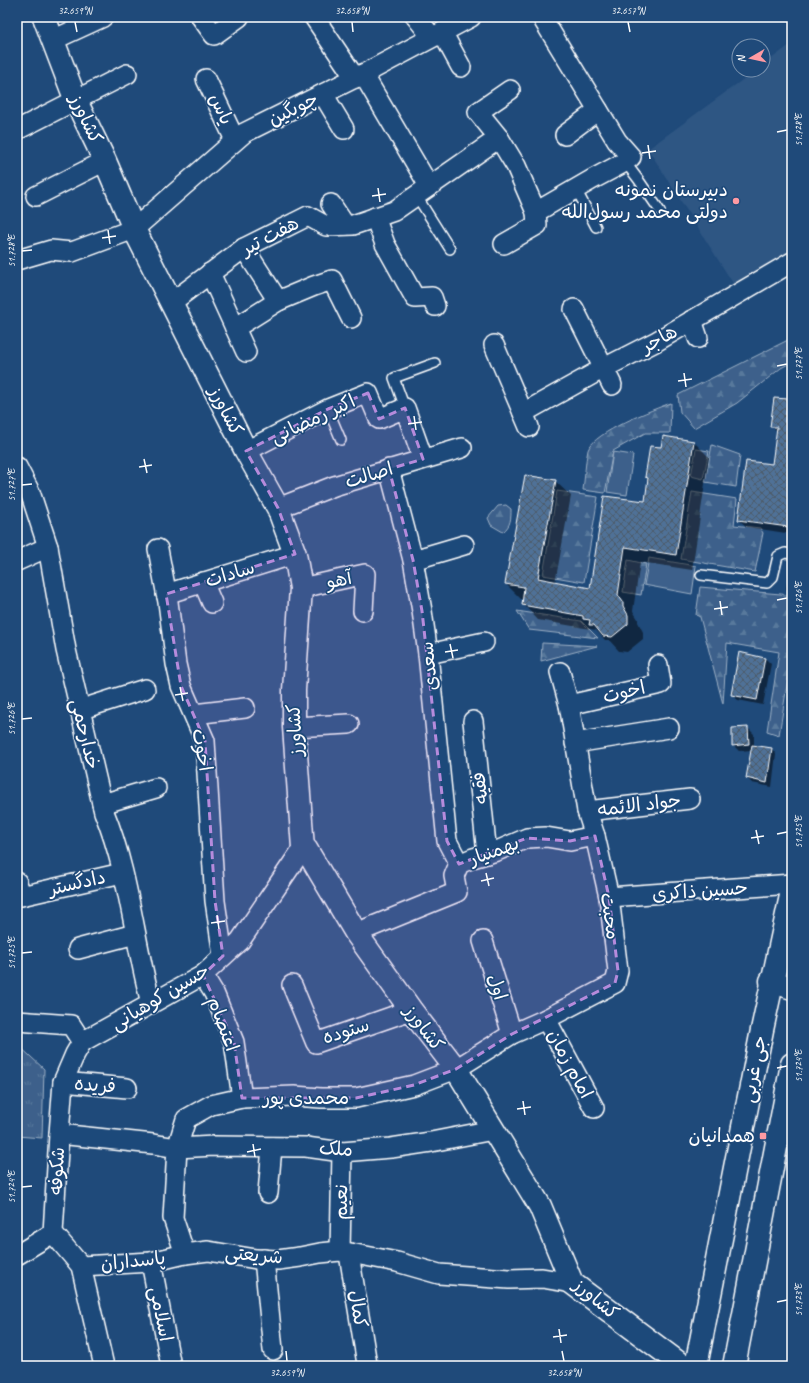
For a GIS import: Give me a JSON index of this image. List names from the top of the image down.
{
  "streets": {
    "street": [
      "یاس",
      "چوبگین",
      "کشاورز",
      "هفت تیر",
      "هاجر",
      "اکبر رمضانی",
      "اصالت",
      "سادات",
      "آهو",
      "سعدی",
      "اخوت",
      "خدارحمی",
      "فقیه",
      "جواد الائمه",
      "بهمنیار",
      "دادگستر",
      "حسین ذاکری",
      "محبت",
      "اول",
      "حسین کوهیانی",
      "اعتصام",
      "ستوده",
      "امام زمان",
      "جی غربی",
      "فریده",
      "محمدی پور",
      "ملک",
      "شکوفه",
      "نعیم",
      "شریعتی",
      "پاسداران",
      "کمال",
      "اسلامی"
    ]
  },
  "crossings": [
    ["یاس", "چوبگین"],
    ["چوبگین", "کشاورز"],
    ["کشاورز", "هفت تیر"],
    ["کشاورز", "اکبر رمضانی"],
    ["کشاورز", "اصالت"],
    ["کشاورز", "سادات"],
    ["کشاورز", "آهو"],
    ["کشاورز", "بهمنیار"],
    ["کشاورز", "محبت"],
    ["کشاورز", "حسین کوهیانی"],
    ["کشاورز", "ستوده"],
    ["کشاورز", "محمدی پور"],
    ["کشاورز", "ملک"],
    ["کشاورز", "شریعتی"],
    ["اصالت", "سعدی"],
    ["سادات", "اخوت"],
    ["سعدی", "بهمنیار"],
    ["اخوت", "محبت"],
    ["اخوت", "حسین کوهیانی"],
    ["خدارحمی", "دادگستر"],
    ["خدارحمی", "حسین کوهیانی"],
    ["فقیه", "بهمنیار"],
    ["جواد الائمه", "محبت"],
    ["بهمنیار", "محبت"],
    ["حسین ذاکری", "محبت"],
    ["محبت", "اول"],
    ["محبت", "امام زمان"],
    ["محبت", "محمدی پور"],
    ["حسین کوهیانی", "اعتصام"],
    ["حسین کوهیانی", "شکوفه"],
    ["اعتصام", "محمدی پور"],
    ["فریده", "شکوفه"],
    ["محمدی پور", "ملک"],
    ["ملک", "نعیم"],
    ["نعیم", "شریعتی"],
    ["نعیم", "کمال"],
    ["شریعتی", "پاسداران"],
    ["شریعتی", "کمال"],
    ["پاسداران", "اسلامی"]
  ],
  "places": {
    "other": ["دبیرستان نمونه دولتی محمد رسول‌الله"],
    "transit": ["همدانیان"]
  },
  "north": "left",
  "coordinates": [
    "32.659°N",
    "32.658°N",
    "32.657°N",
    "51.728°E",
    "51.727°E",
    "51.726°E",
    "51.725°E",
    "51.724°E",
    "51.723°E"
  ]
}
